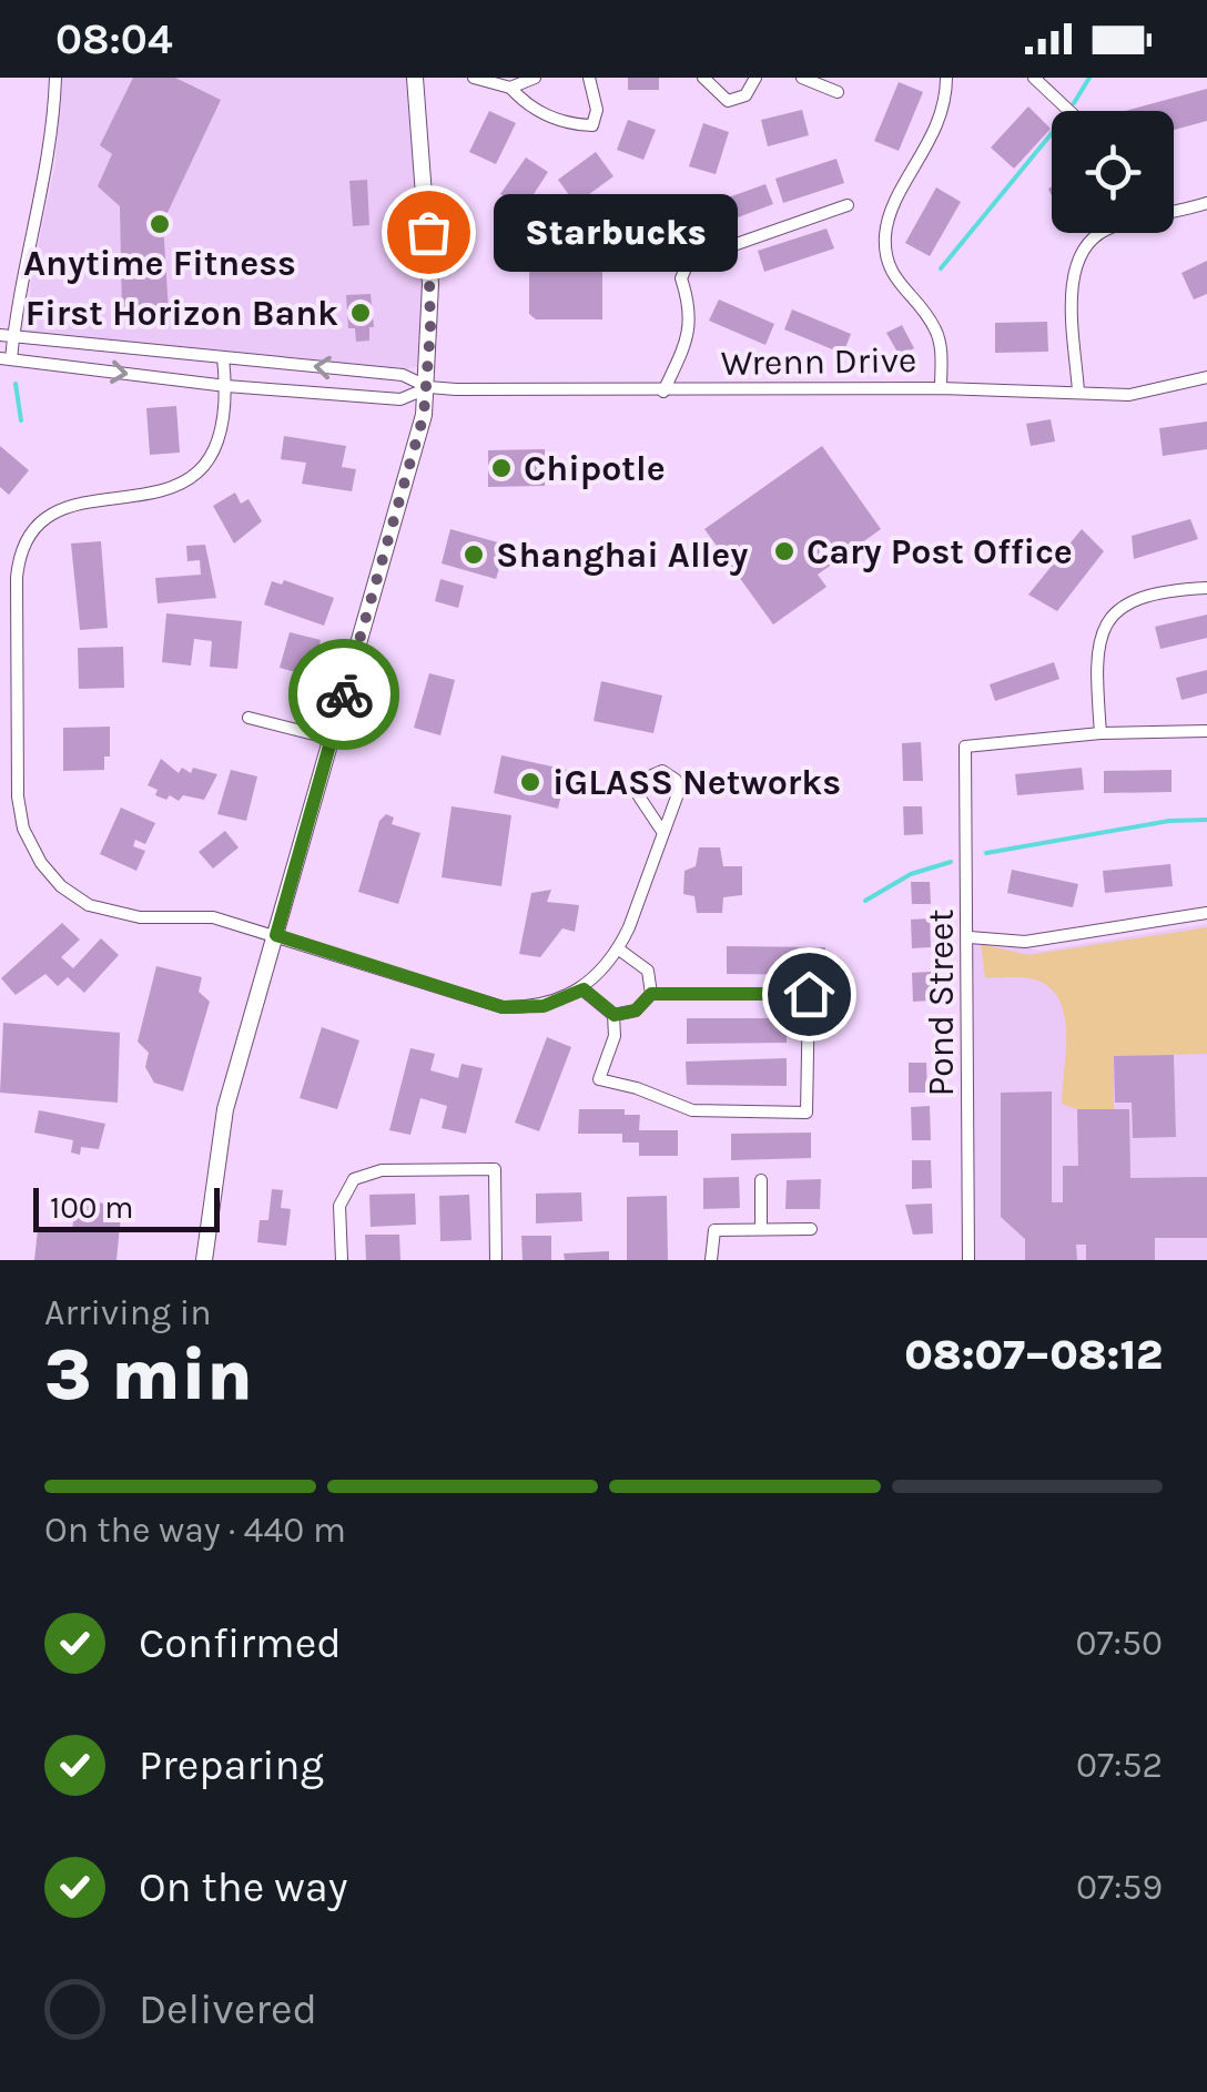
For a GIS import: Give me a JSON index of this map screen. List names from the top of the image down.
{
  "streets": {
    "street": ["Wrenn Drive", "Pond Street"]
  },
  "places": [
    "Anytime Fitness",
    "Starbucks",
    "First Horizon Bank",
    "Chipotle",
    "Cary Post Office",
    "Shanghai Alley",
    "iGLASS Networks"
  ],
  "scale_bar": "100 m",
  "page": {
    "status": "08:04",
    "bubble": "Starbucks",
    "scale": "100 m",
    "heading": ["3 min", "Arriving in", "08:07–08:12"],
    "bar": "On the way · 440 m",
    "list": [
      ["Confirmed", "07:50"],
      ["Preparing", "07:52"],
      ["On the way", "07:59"],
      "Delivered"
    ]
  }
}
